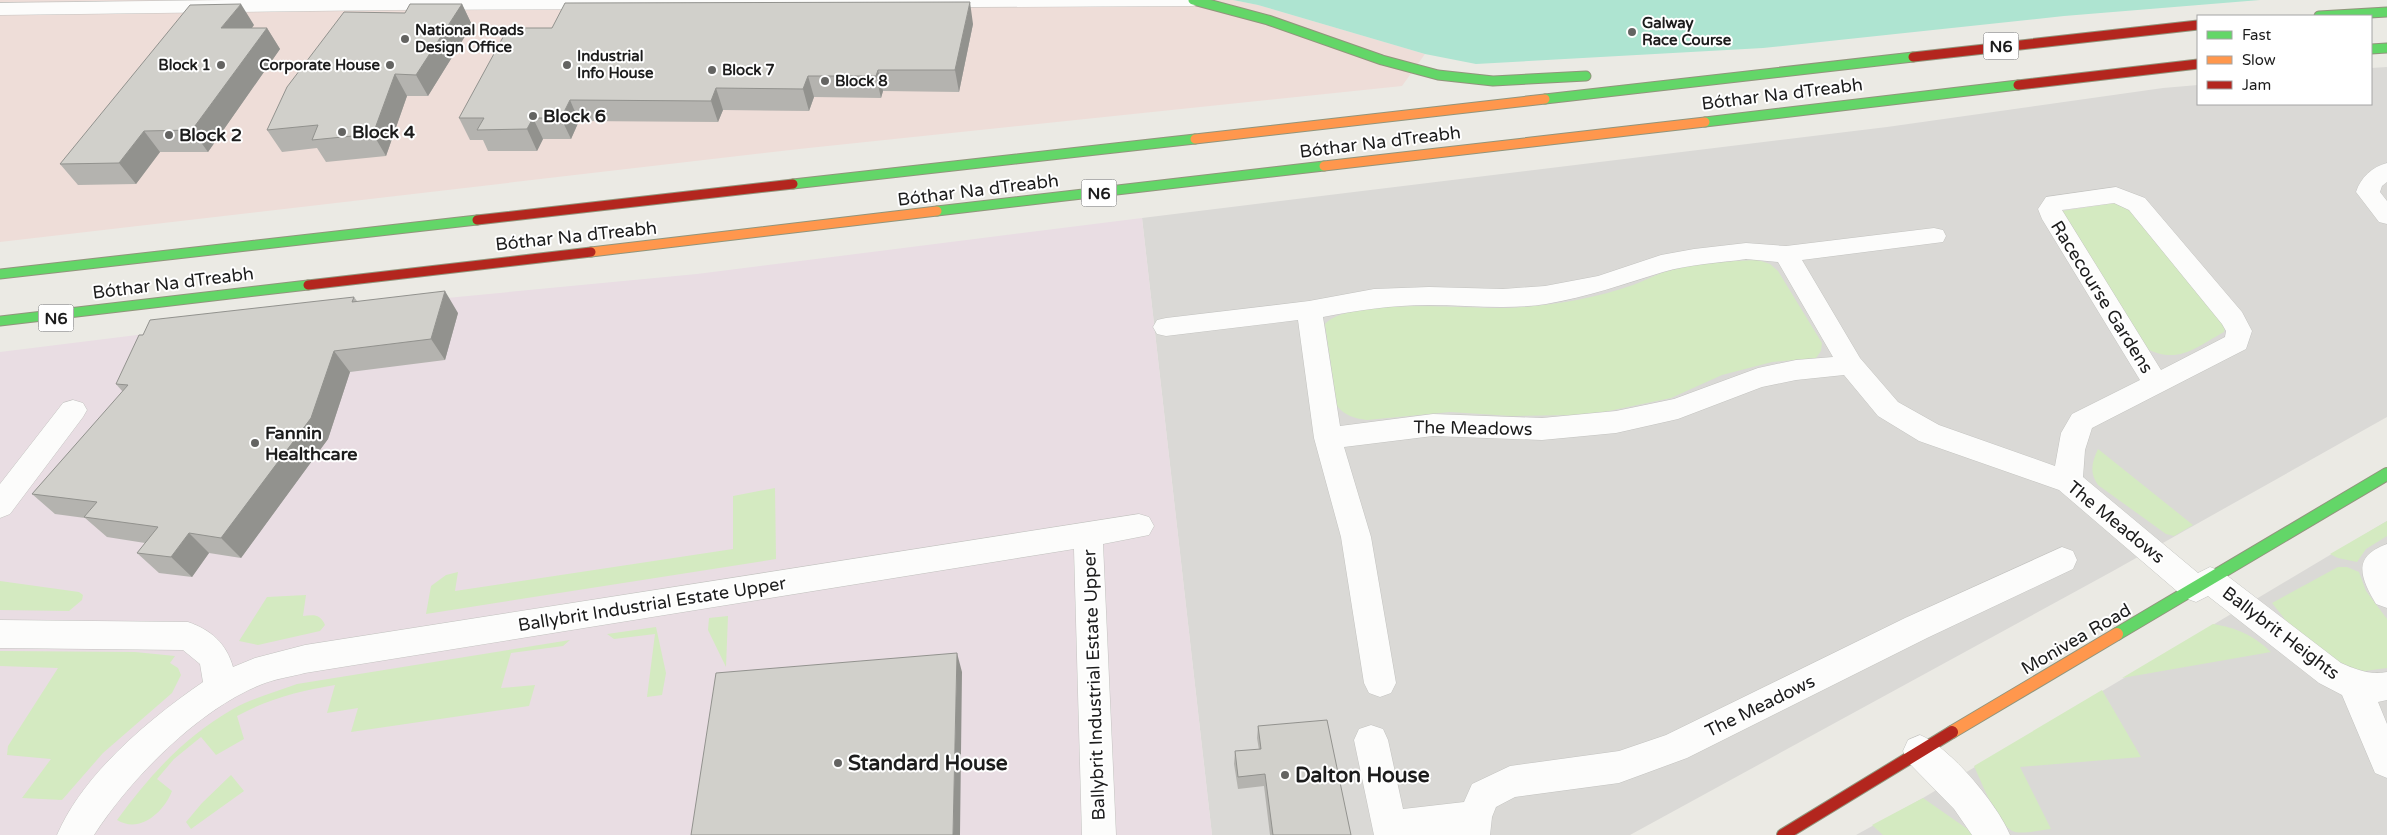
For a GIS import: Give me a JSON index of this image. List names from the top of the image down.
{
  "streets": {
    "main road": ["N6", "Bóthar Na dTreabh", "Monivea Road"],
    "street": [
      "Racecourse Gardens",
      "The Meadows",
      "Ballybrit Industrial Estate Upper",
      "Ballybrit Heights"
    ]
  },
  "crossings": [
    ["N6", "Bóthar Na dTreabh"],
    ["Racecourse Gardens", "The Meadows"],
    ["The Meadows", "Ballybrit Heights"],
    ["The Meadows", "Monivea Road"],
    ["Ballybrit Heights", "Monivea Road"]
  ],
  "places": [
    "Galway Race Course",
    "National Roads Design Office",
    "Block 1",
    "Corporate House",
    "Industrial Info House",
    "Block 7",
    "Block 8",
    "Block 6",
    "Block 4",
    "Block 2",
    "Fannin Healthcare",
    "Standard House",
    "Dalton House"
  ],
  "legend": ["Fast", "Slow", "Jam"]
}
